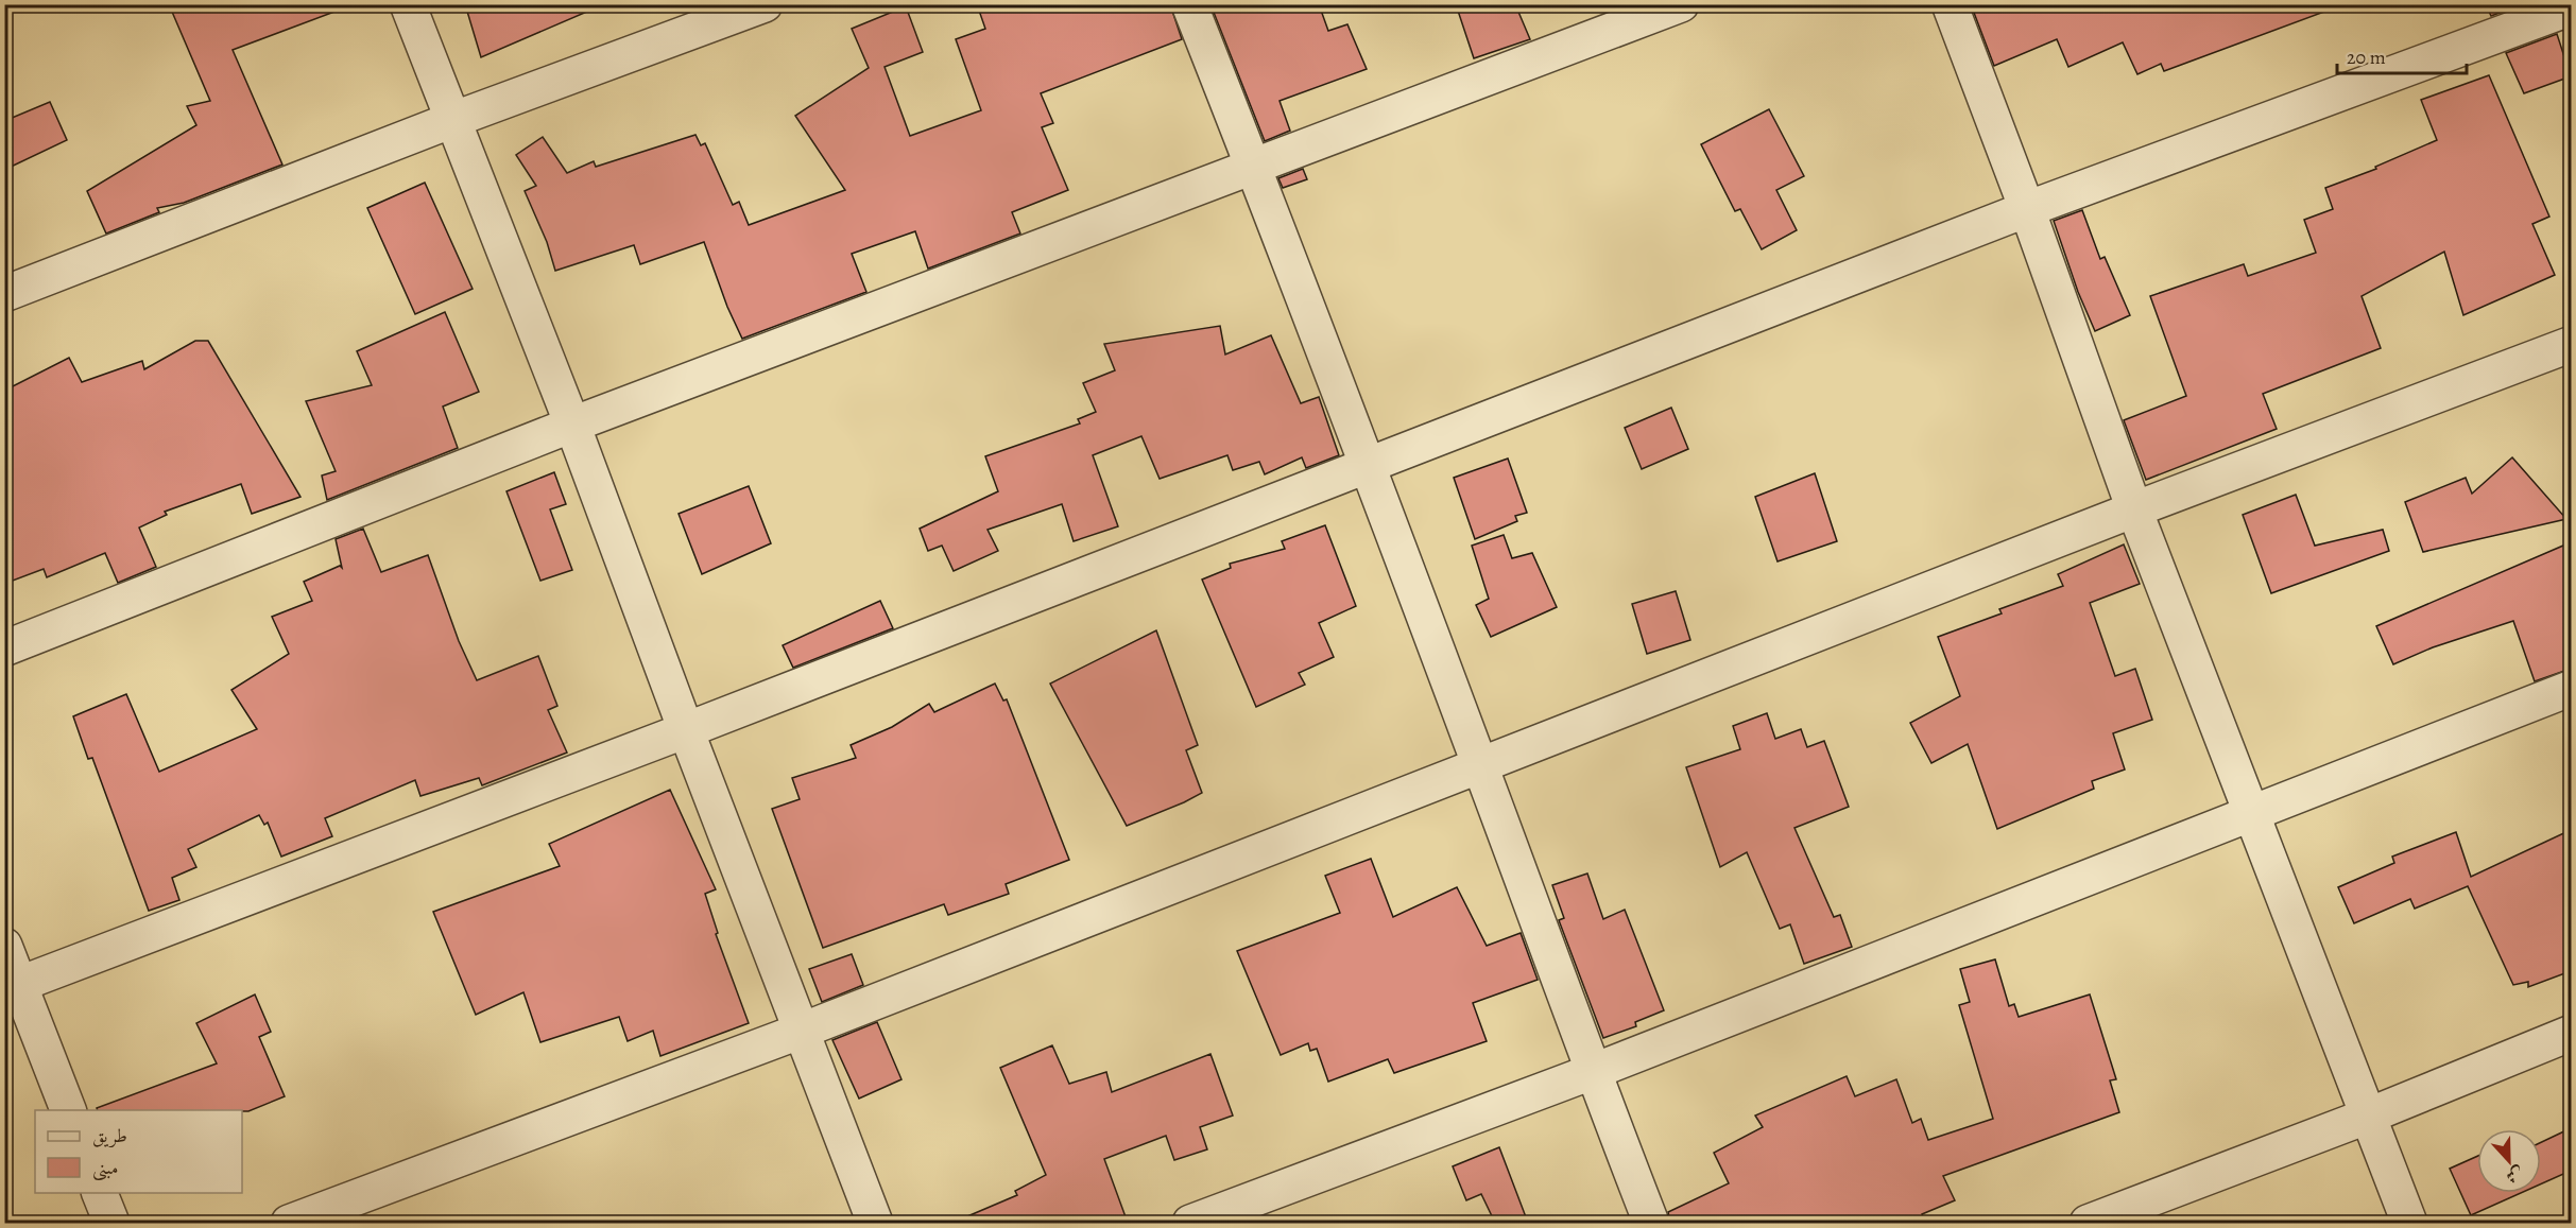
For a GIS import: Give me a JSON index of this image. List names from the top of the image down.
{
  "legend": ["طريق", "مبنى"],
  "scale_bar": "20 m",
  "north": "bottom"
}
